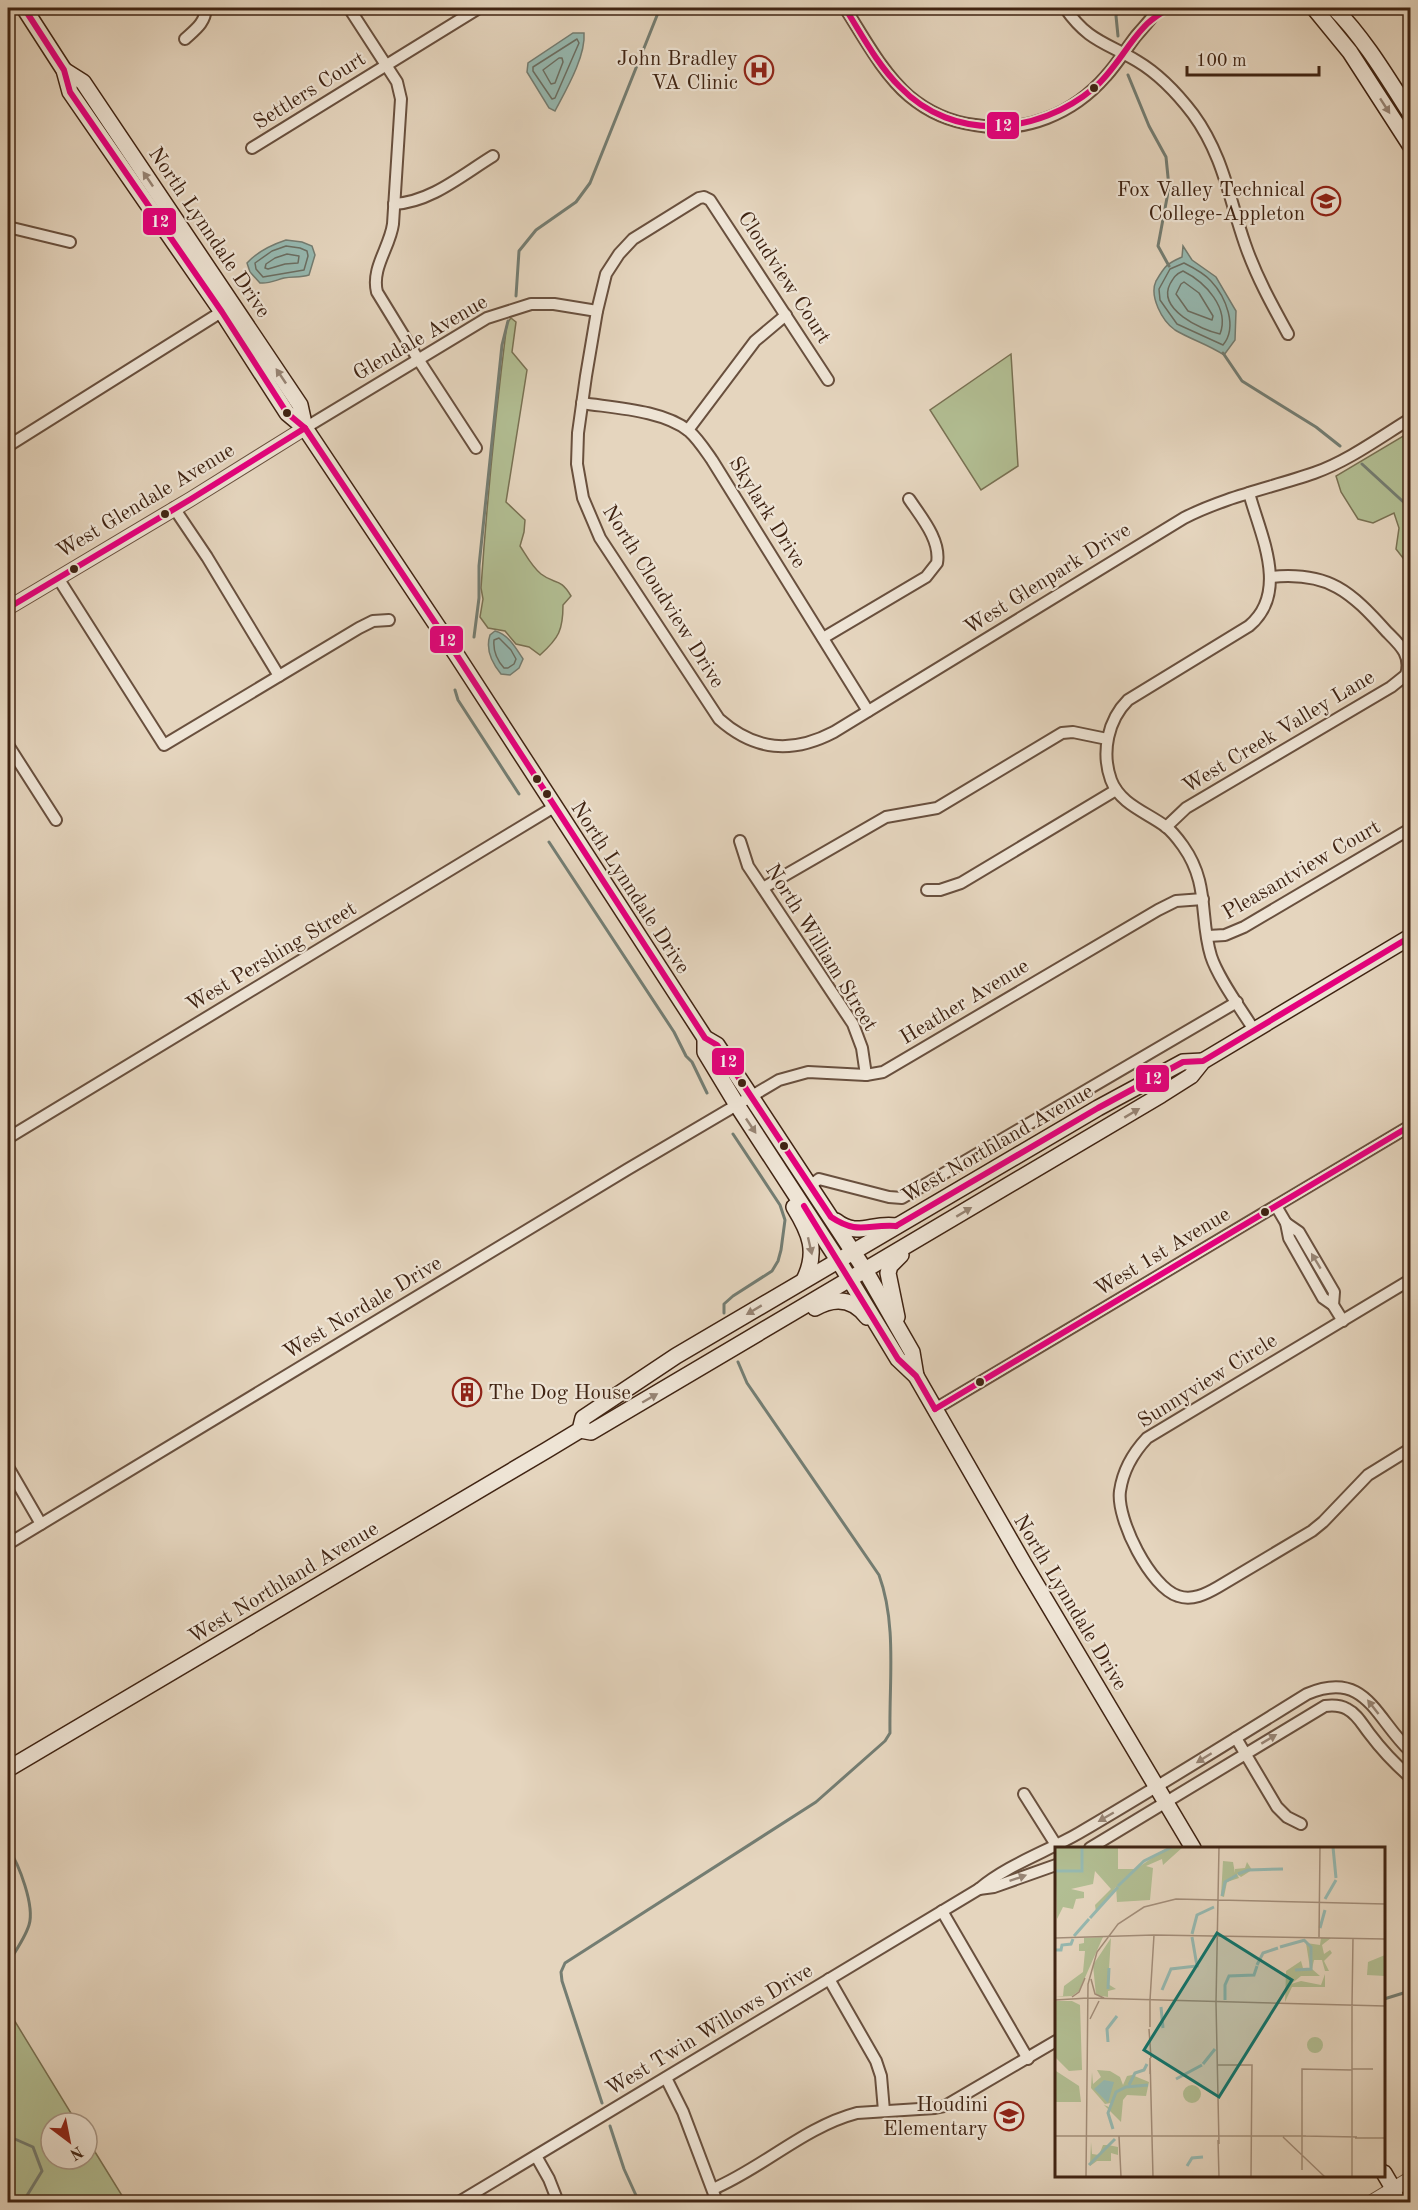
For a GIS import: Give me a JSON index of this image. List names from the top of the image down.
{
  "streets": {
    "main road": ["North Lynndale Drive", "West Northland Avenue"],
    "street": [
      "Settlers Court",
      "Cloudview Court",
      "Glendale Avenue",
      "West Glendale Avenue",
      "Skylark Drive",
      "West Glenpark Drive",
      "North Cloudview Drive",
      "West Creek Valley Lane",
      "Pleasantview Court",
      "North William Street",
      "West Pershing Street",
      "Heather Avenue",
      "West 1st Avenue",
      "West Nordale Drive",
      "Sunnyview Circle",
      "West Twin Willows Drive"
    ]
  },
  "crossings": [
    ["North Lynndale Drive", "Glendale Avenue"],
    ["North Lynndale Drive", "West Glendale Avenue"],
    ["North Lynndale Drive", "West Pershing Street"],
    ["North Lynndale Drive", "Heather Avenue"],
    ["North Lynndale Drive", "West Northland Avenue"],
    ["North Lynndale Drive", "West 1st Avenue"],
    ["North Lynndale Drive", "West Nordale Drive"],
    ["North Lynndale Drive", "West Twin Willows Drive"],
    ["Cloudview Court", "North Cloudview Drive"],
    ["Glendale Avenue", "West Glendale Avenue"],
    ["Glendale Avenue", "North Cloudview Drive"],
    ["Skylark Drive", "West Glenpark Drive"],
    ["Skylark Drive", "North Cloudview Drive"],
    ["West Glenpark Drive", "North Cloudview Drive"],
    ["North William Street", "Heather Avenue"],
    ["Heather Avenue", "West Nordale Drive"]
  ],
  "places": {
    "hospital": ["John Bradley VA Clinic"],
    "school or university": ["Fox Valley Technical College-Appleton", "Houdini Elementary"],
    "building": ["The Dog House"]
  },
  "lines": ["transit line 12"],
  "scale_bar": "100 m",
  "north": "bottom right"
}
